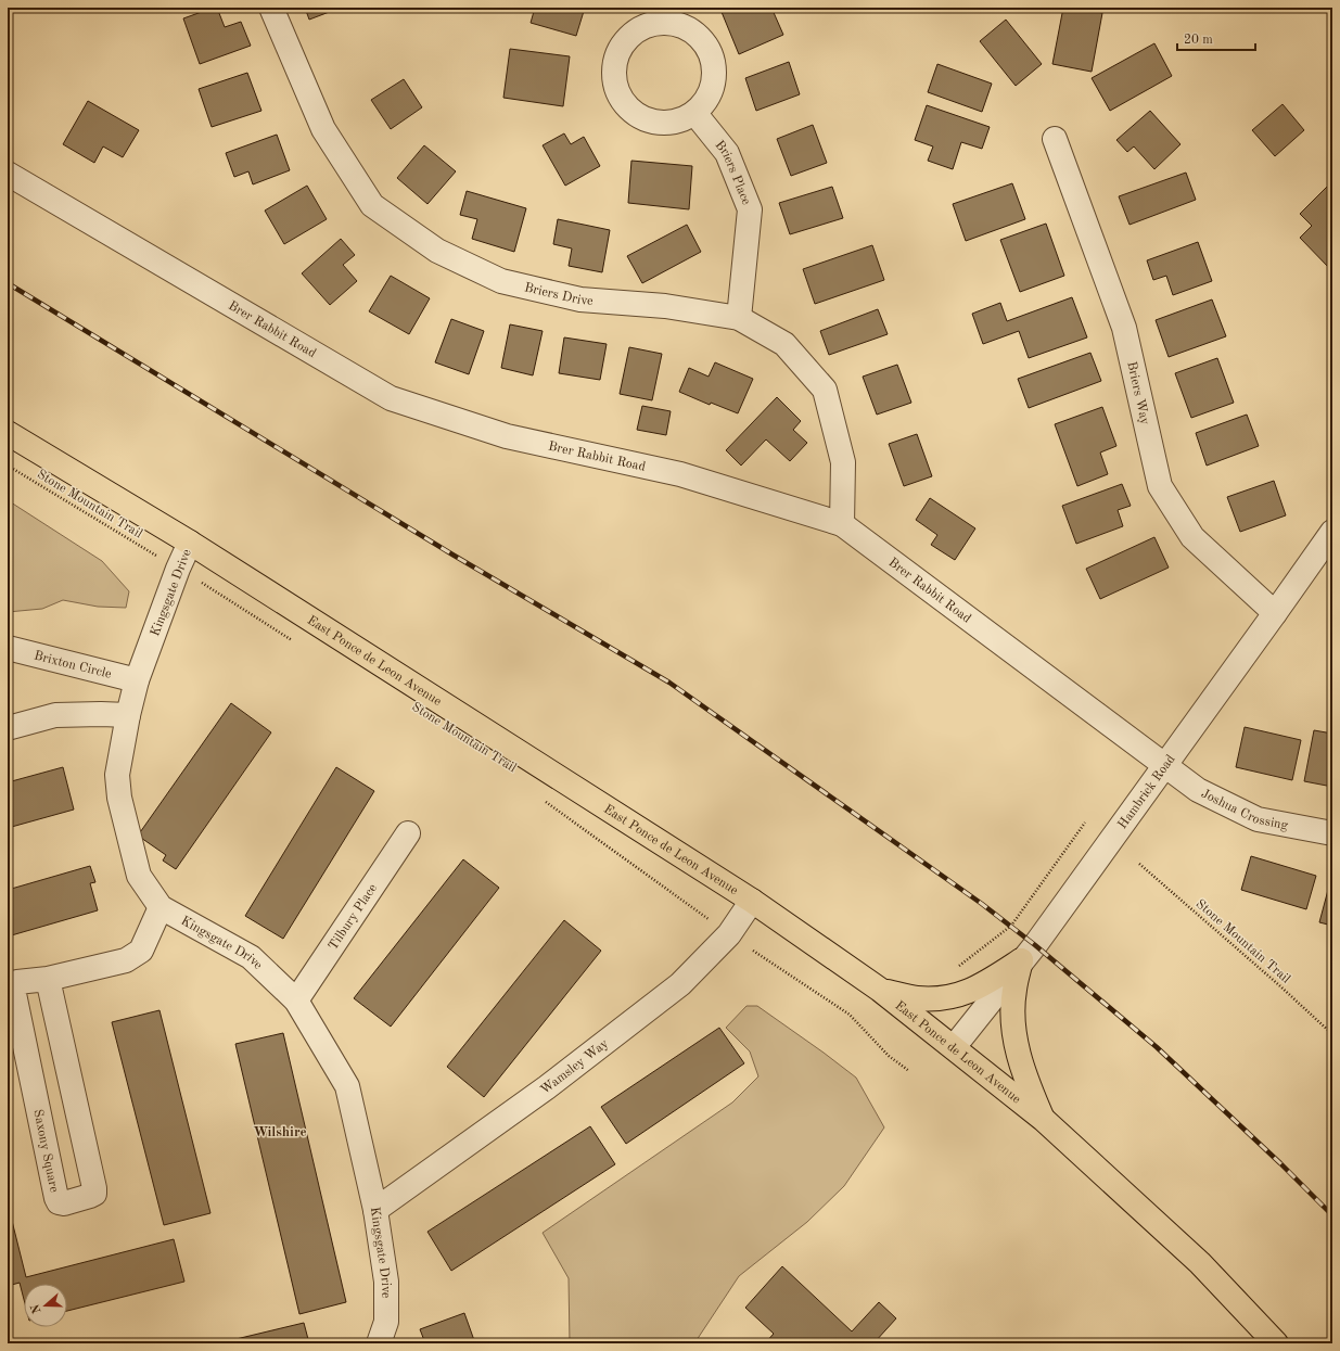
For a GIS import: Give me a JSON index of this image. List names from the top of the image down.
{
  "streets": {
    "main road": ["East Ponce de Leon Avenue"],
    "street": [
      "Briers Place",
      "Briers Drive",
      "Brer Rabbit Road",
      "Briers Way",
      "Kingsgate Drive",
      "Brixton Circle",
      "Hambrick Road",
      "Joshua Crossing",
      "Tilbury Place",
      "Wamsley Way",
      "Saxony Square"
    ],
    "path": ["Stone Mountain Trail"]
  },
  "crossings": [
    ["Briers Place", "Briers Drive"],
    ["Briers Drive", "Brer Rabbit Road"],
    ["Brer Rabbit Road", "Hambrick Road"],
    ["Brer Rabbit Road", "Joshua Crossing"],
    ["Briers Way", "Hambrick Road"],
    ["Kingsgate Drive", "East Ponce de Leon Avenue"],
    ["Kingsgate Drive", "Brixton Circle"],
    ["Kingsgate Drive", "Tilbury Place"],
    ["Kingsgate Drive", "Wamsley Way"],
    ["Kingsgate Drive", "Saxony Square"],
    ["East Ponce de Leon Avenue", "Hambrick Road"],
    ["East Ponce de Leon Avenue", "Wamsley Way"],
    ["Hambrick Road", "Joshua Crossing"]
  ],
  "districts": ["Wilshire"],
  "scale_bar": "20 m",
  "north": "left"
}
